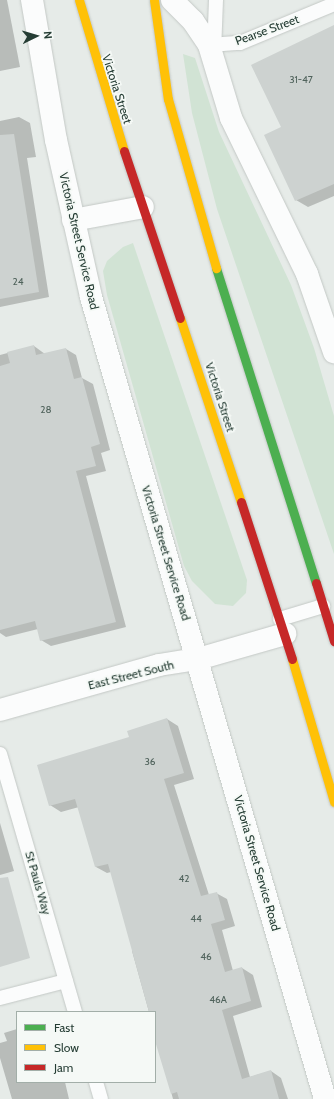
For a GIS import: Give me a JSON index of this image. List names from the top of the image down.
{
  "streets": {
    "street": ["Victoria Street", "Victoria Street Service Road", "East Street South"],
    "lane": ["Pearse Street", "St Pauls Way"]
  },
  "crossings": [
    ["Victoria Street", "East Street South"],
    ["Victoria Street Service Road", "East Street South"]
  ],
  "house_numbers": [
    "31-47",
    "24",
    "28",
    "36",
    "42",
    "44",
    "46",
    "46A"
  ],
  "legend": ["Fast", "Slow", "Jam"],
  "north": "right"
}
